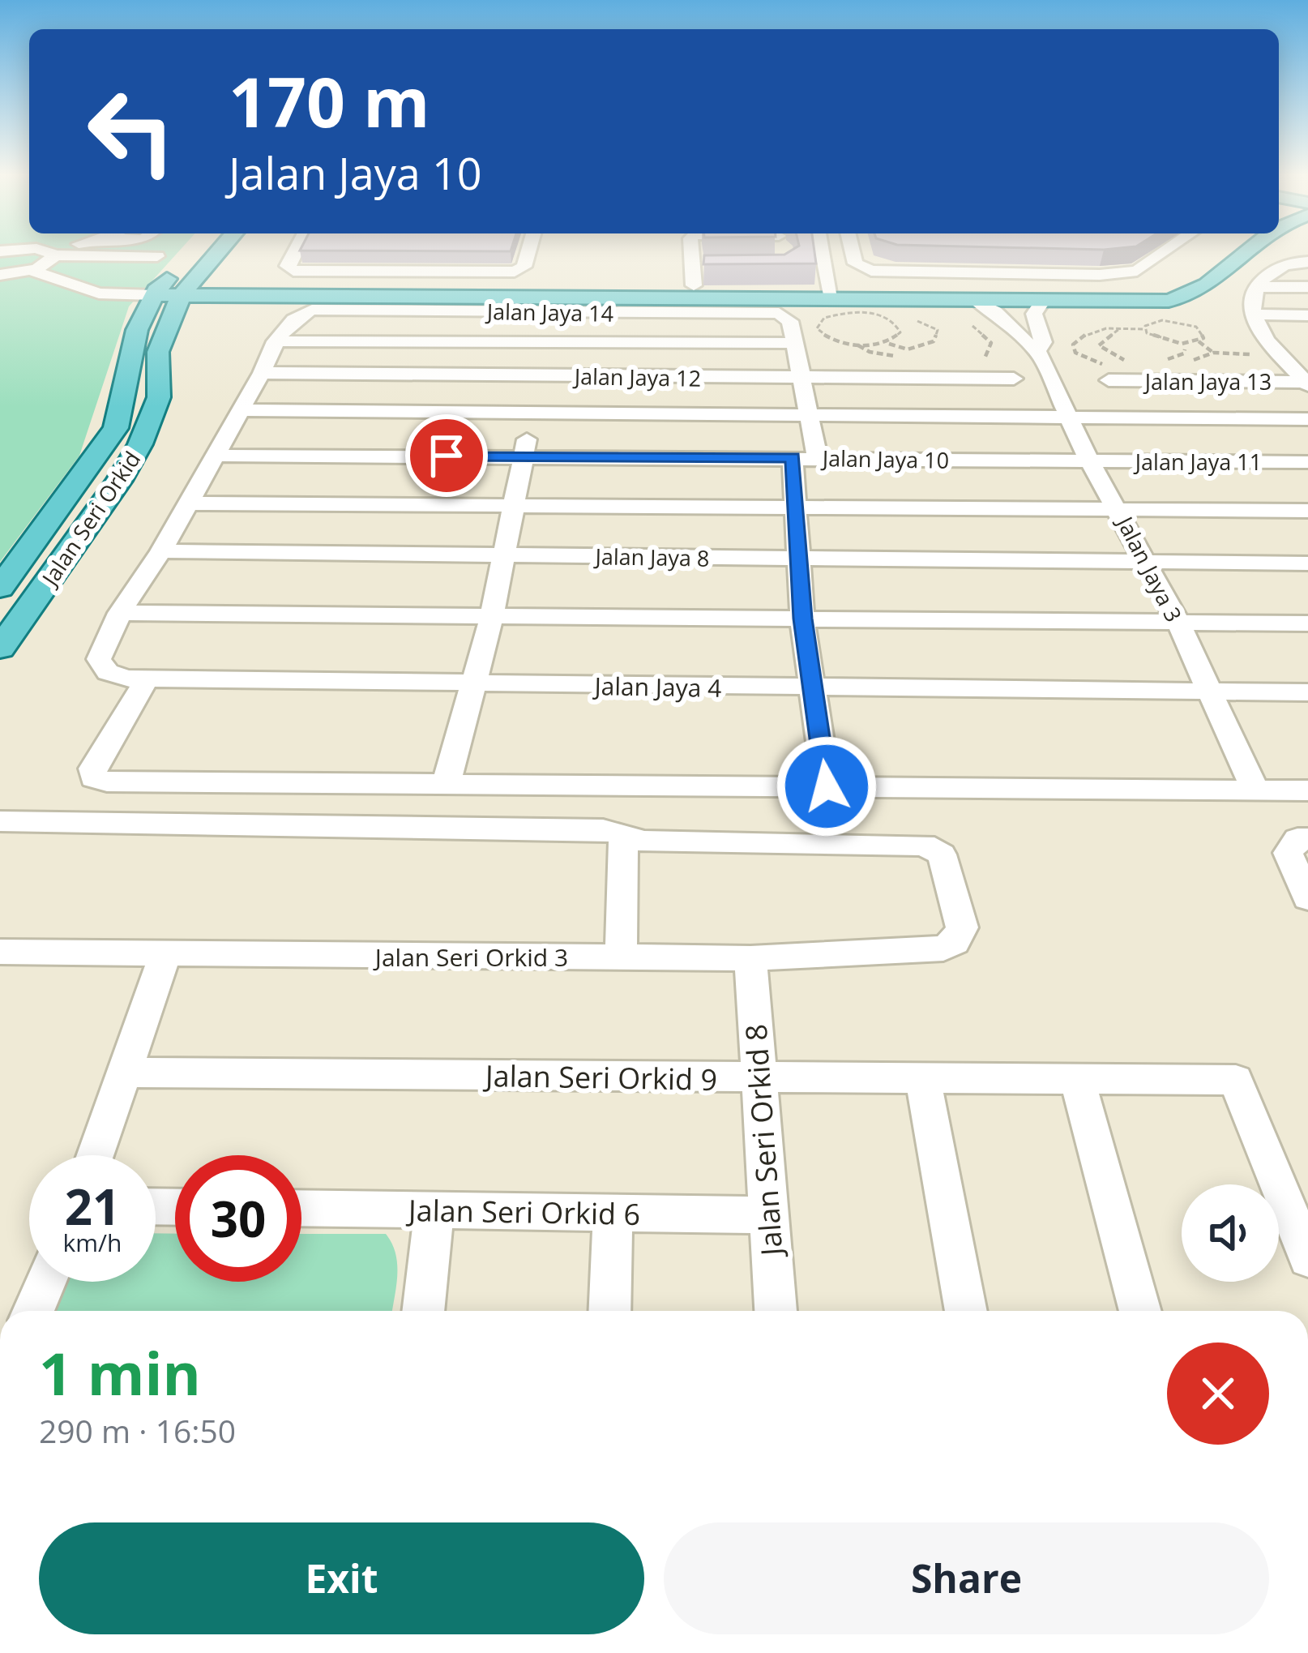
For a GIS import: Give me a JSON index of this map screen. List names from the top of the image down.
{
  "streets": {
    "main road": ["Jalan Seri Orkid"],
    "street": [
      "Jalan Jaya 14",
      "Jalan Jaya 12",
      "Jalan Jaya 13",
      "Jalan Jaya 10",
      "Jalan Jaya 11",
      "Jalan Jaya 8",
      "Jalan Jaya 3",
      "Jalan Jaya 4",
      "Jalan Seri Orkid 3",
      "Jalan Seri Orkid 9",
      "Jalan Seri Orkid 8",
      "Jalan Seri Orkid 6"
    ]
  },
  "crossings": [
    ["Jalan Jaya 10", "Jalan Jaya 11"],
    ["Jalan Jaya 10", "Jalan Jaya 3"],
    ["Jalan Jaya 11", "Jalan Jaya 3"],
    ["Jalan Jaya 8", "Jalan Jaya 3"],
    ["Jalan Jaya 3", "Jalan Jaya 4"],
    ["Jalan Seri Orkid 3", "Jalan Seri Orkid 8"],
    ["Jalan Seri Orkid 9", "Jalan Seri Orkid 8"],
    ["Jalan Seri Orkid 8", "Jalan Seri Orkid 6"]
  ],
  "page": {
    "turn": ["170 m", "Jalan Jaya 10"],
    "speed": "21 km/h",
    "limit": "30",
    "heading": ["1 min", "290 m · 16:50"],
    "buttons": ["Exit", "Share"]
  }
}
